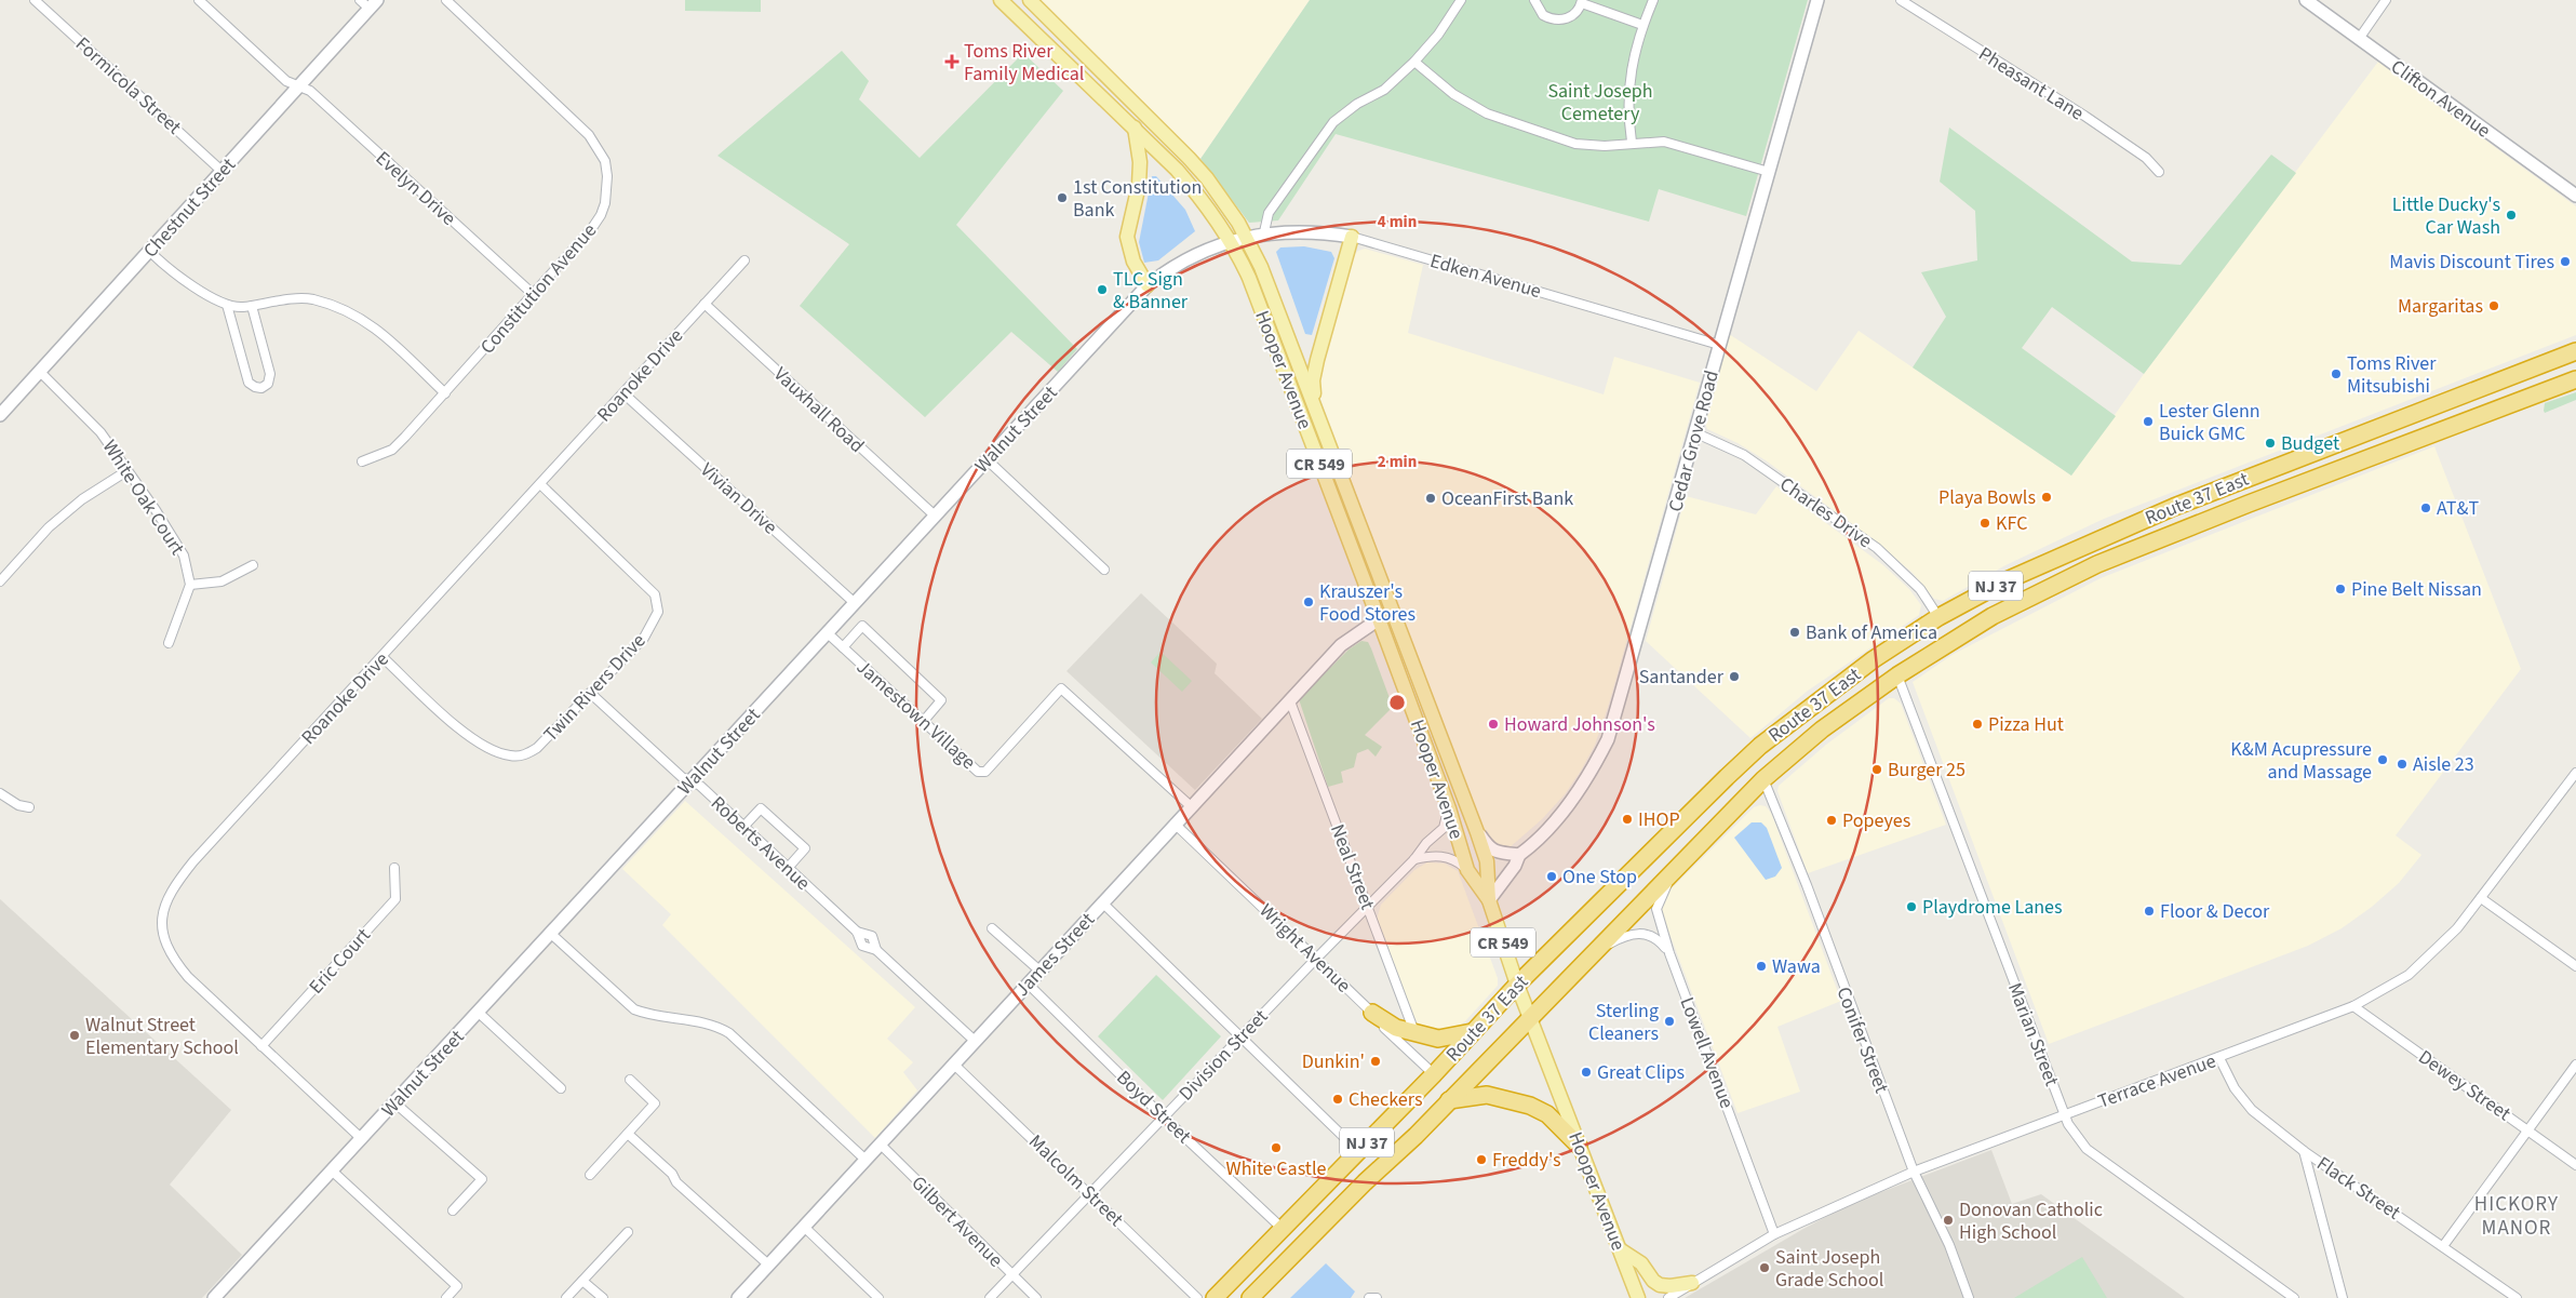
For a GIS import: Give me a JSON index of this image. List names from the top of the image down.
{
  "streets": {
    "highway": ["Route 37 East", "NJ 37"],
    "main road": ["Hooper Avenue", "CR 549"],
    "street": [
      "Pheasant Lane",
      "Formicola Street",
      "Clifton Avenue",
      "Evelyn Drive",
      "Chestnut Street",
      "Edken Avenue",
      "Constitution Avenue",
      "Roanoke Drive",
      "Vauxhall Road",
      "Walnut Street",
      "Cedar Grove Road",
      "White Oak Court",
      "Vivian Drive",
      "Charles Drive",
      "Twin Rivers Drive",
      "Jamestown Village",
      "Roberts Avenue",
      "Neal Street",
      "Wright Avenue",
      "James Street",
      "Eric Court",
      "Marian Street",
      "Conifer Street",
      "Lowell Avenue",
      "Division Street",
      "Terrace Avenue",
      "Dewey Street",
      "Boyd Street",
      "Malcolm Street",
      "Flack Street",
      "Gilbert Avenue"
    ]
  },
  "crossings": [
    ["Formicola Street", "Chestnut Street"],
    ["Evelyn Drive", "Chestnut Street"],
    ["Evelyn Drive", "Constitution Avenue"],
    ["Chestnut Street", "White Oak Court"],
    ["Edken Avenue", "Hooper Avenue"],
    ["Edken Avenue", "Walnut Street"],
    ["Edken Avenue", "Cedar Grove Road"],
    ["Hooper Avenue", "Walnut Street"],
    ["Hooper Avenue", "Cedar Grove Road"],
    ["Hooper Avenue", "Route 37 East"],
    ["Hooper Avenue", "Neal Street"],
    ["Hooper Avenue", "James Street"],
    ["Hooper Avenue", "Division Street"],
    ["Roanoke Drive", "Vauxhall Road"],
    ["Roanoke Drive", "Walnut Street"],
    ["Roanoke Drive", "Vivian Drive"],
    ["Roanoke Drive", "Twin Rivers Drive"],
    ["Roanoke Drive", "Eric Court"],
    ["Vauxhall Road", "Walnut Street"],
    ["Walnut Street", "Vivian Drive"],
    ["Walnut Street", "Jamestown Village"],
    ["Walnut Street", "Roberts Avenue"],
    ["Cedar Grove Road", "Route 37 East"],
    ["Cedar Grove Road", "Charles Drive"],
    ["Cedar Grove Road", "Neal Street"],
    ["Cedar Grove Road", "Division Street"],
    ["Route 37 East", "Charles Drive"],
    ["Route 37 East", "Neal Street"],
    ["Route 37 East", "Wright Avenue"],
    ["Route 37 East", "Marian Street"],
    ["Route 37 East", "Conifer Street"],
    ["Route 37 East", "Lowell Avenue"],
    ["Route 37 East", "Division Street"],
    ["Route 37 East", "Boyd Street"],
    ["Twin Rivers Drive", "Roberts Avenue"],
    ["Jamestown Village", "James Street"],
    ["Roberts Avenue", "James Street"],
    ["Neal Street", "James Street"],
    ["Neal Street", "Division Street"],
    ["Wright Avenue", "James Street"],
    ["Wright Avenue", "Division Street"],
    ["James Street", "Boyd Street"],
    ["James Street", "Malcolm Street"],
    ["James Street", "Gilbert Avenue"],
    ["Marian Street", "Terrace Avenue"],
    ["Conifer Street", "Terrace Avenue"],
    ["Lowell Avenue", "Terrace Avenue"],
    ["Division Street", "Boyd Street"],
    ["Division Street", "Malcolm Street"],
    ["Division Street", "Gilbert Avenue"],
    ["Terrace Avenue", "Dewey Street"],
    ["Terrace Avenue", "Flack Street"]
  ],
  "districts": ["HICKORY MANOR"],
  "parks": ["Saint Joseph Cemetery"],
  "places": {
    "health": ["Toms River Family Medical"],
    "other": [
      "1st Constitution Bank",
      "Little Ducky's Car Wash",
      "Mavis Discount Tires",
      "TLC Sign & Banner",
      "Margaritas",
      "Toms River Mitsubishi",
      "Lester Glenn Buick GMC",
      "Budget",
      "Playa Bowls",
      "OceanFirst Bank",
      "AT&T",
      "KFC",
      "Pine Belt Nissan",
      "Krauszer's Food Stores",
      "Bank of America",
      "Santander",
      "Howard Johnson's",
      "Pizza Hut",
      "K&M Acupressure and Massage",
      "Aisle 23",
      "Burger 25",
      "IHOP",
      "Popeyes",
      "One Stop",
      "Playdrome Lanes",
      "Floor & Decor",
      "Wawa",
      "Sterling Cleaners",
      "Walnut Street Elementary School",
      "Dunkin'",
      "Great Clips",
      "Checkers",
      "White Castle",
      "Freddy's",
      "Donovan Catholic High School",
      "Saint Joseph Grade School"
    ]
  },
  "rings": ["4 min", "2 min"]
}
